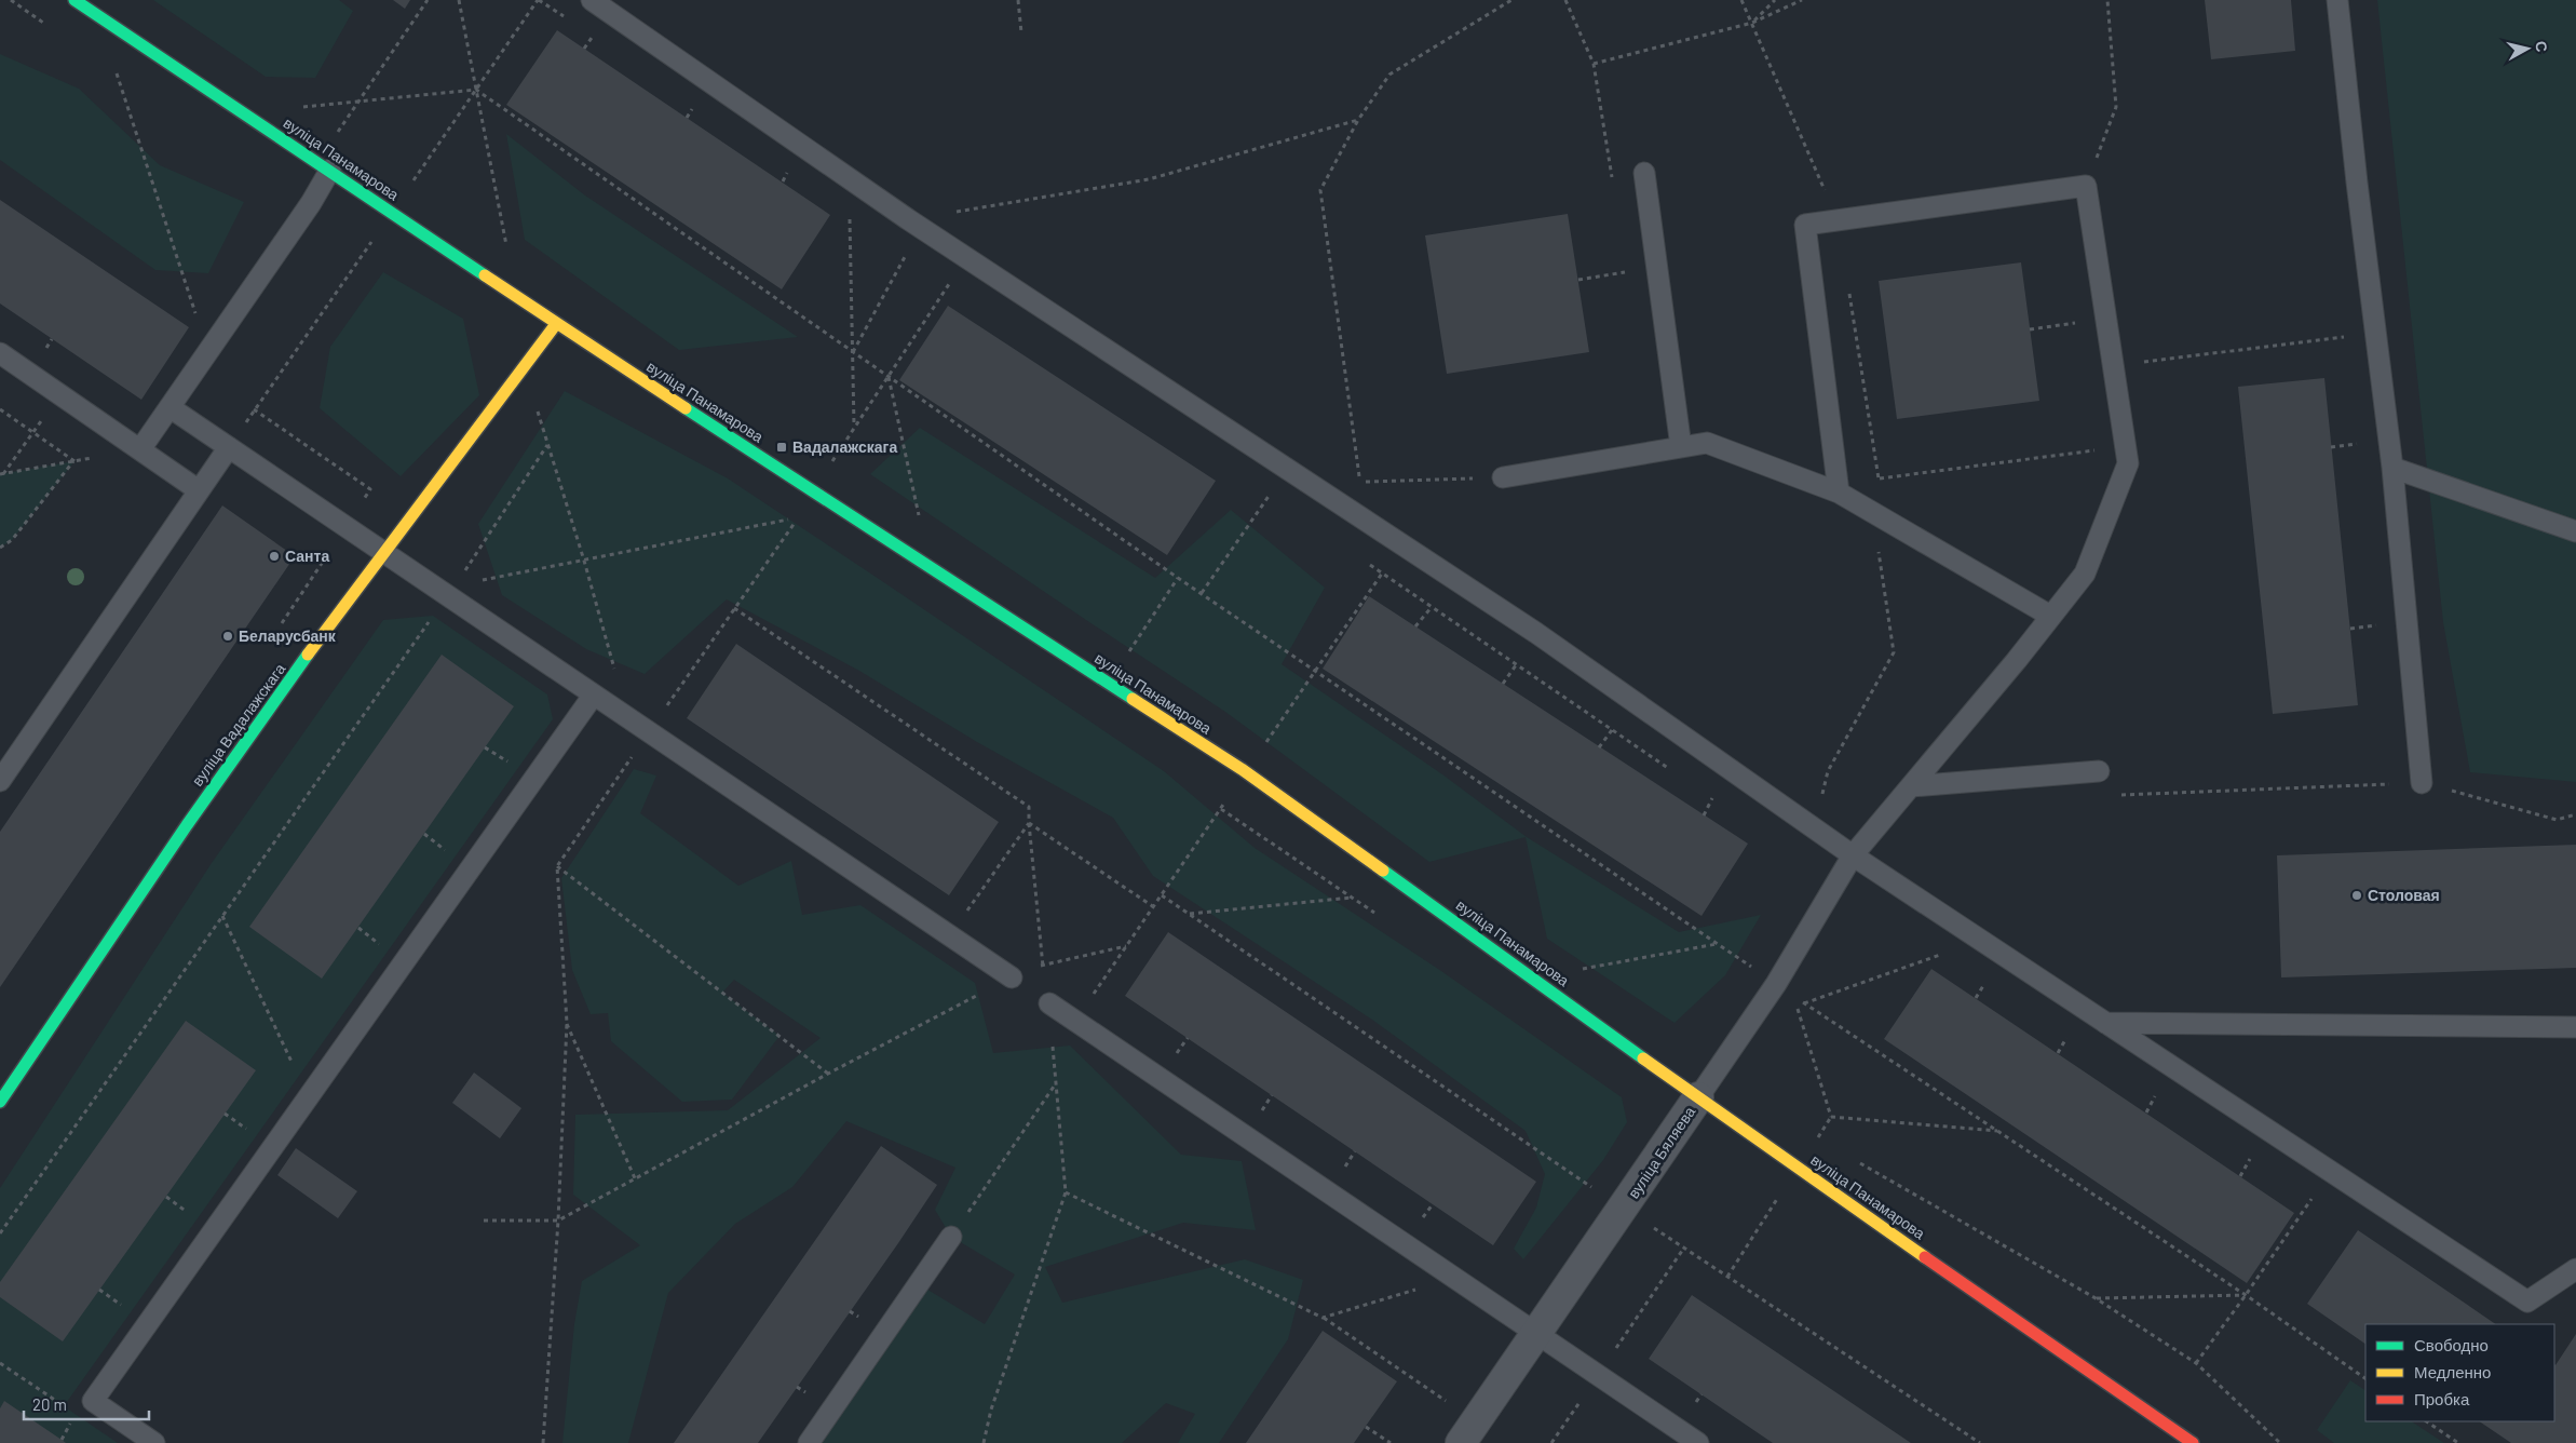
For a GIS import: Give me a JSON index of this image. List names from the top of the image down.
{
  "streets": {
    "street": ["вуліца Панамарова", "вуліца Вадалажскага", "вуліца Бяляева"]
  },
  "crossings": [
    ["вуліца Панамарова", "вуліца Вадалажскага"],
    ["вуліца Панамарова", "вуліца Бяляева"]
  ],
  "places": {
    "transit": ["Вадалажскага"],
    "other": ["Санта", "Беларусбанк", "Столовая"]
  },
  "legend": ["Свободно", "Медленно", "Пробка"],
  "scale_bar": "20 m",
  "north": "right"
}
